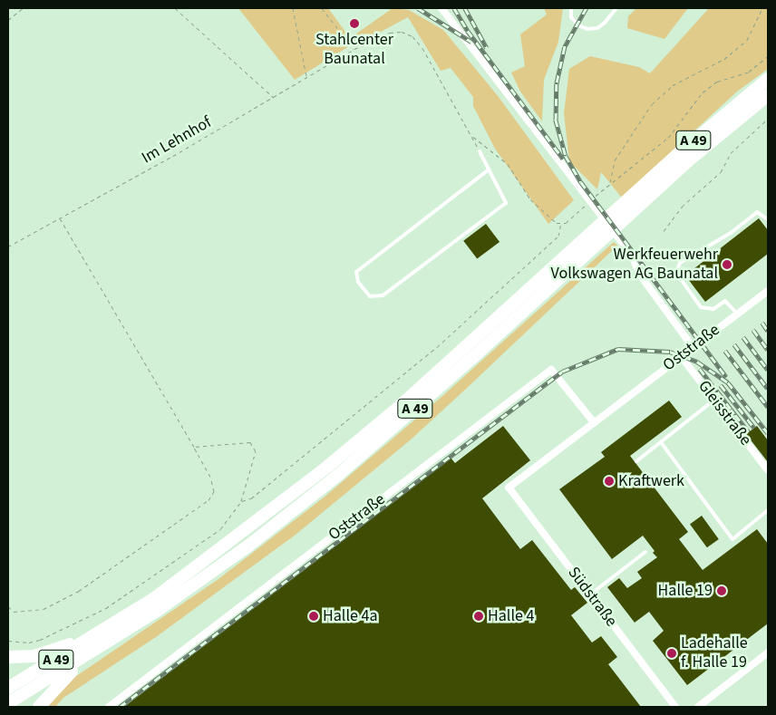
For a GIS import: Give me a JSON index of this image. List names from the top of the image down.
{
  "streets": {
    "highway": ["A 49"],
    "street": ["Oststraße", "Gleisstraße", "Südstraße"],
    "path": ["Im Lehnhof"]
  },
  "crossings": [
    ["Oststraße", "Gleisstraße"],
    ["Oststraße", "Südstraße"]
  ],
  "places": [
    "Stahlcenter Baunatal",
    "Werkfeuerwehr Volkswagen AG Baunatal",
    "Kraftwerk",
    "Halle 19",
    "Halle 4a",
    "Halle 4",
    "Ladehalle f. Halle 19"
  ]
}
